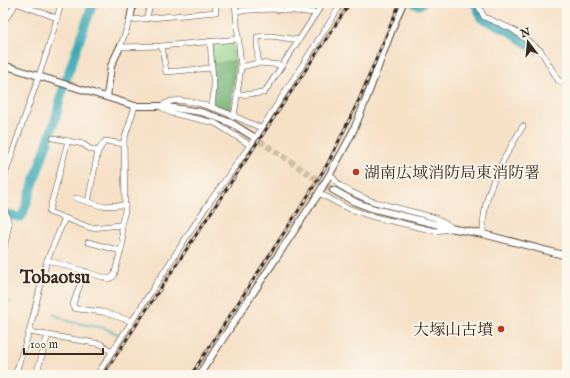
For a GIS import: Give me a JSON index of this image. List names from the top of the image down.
{
  "districts": ["Tobaotsu"],
  "places": ["湖南広域消防局東消防署", "大塚山古墳"],
  "scale_bar": "100 m",
  "north": "top"
}
